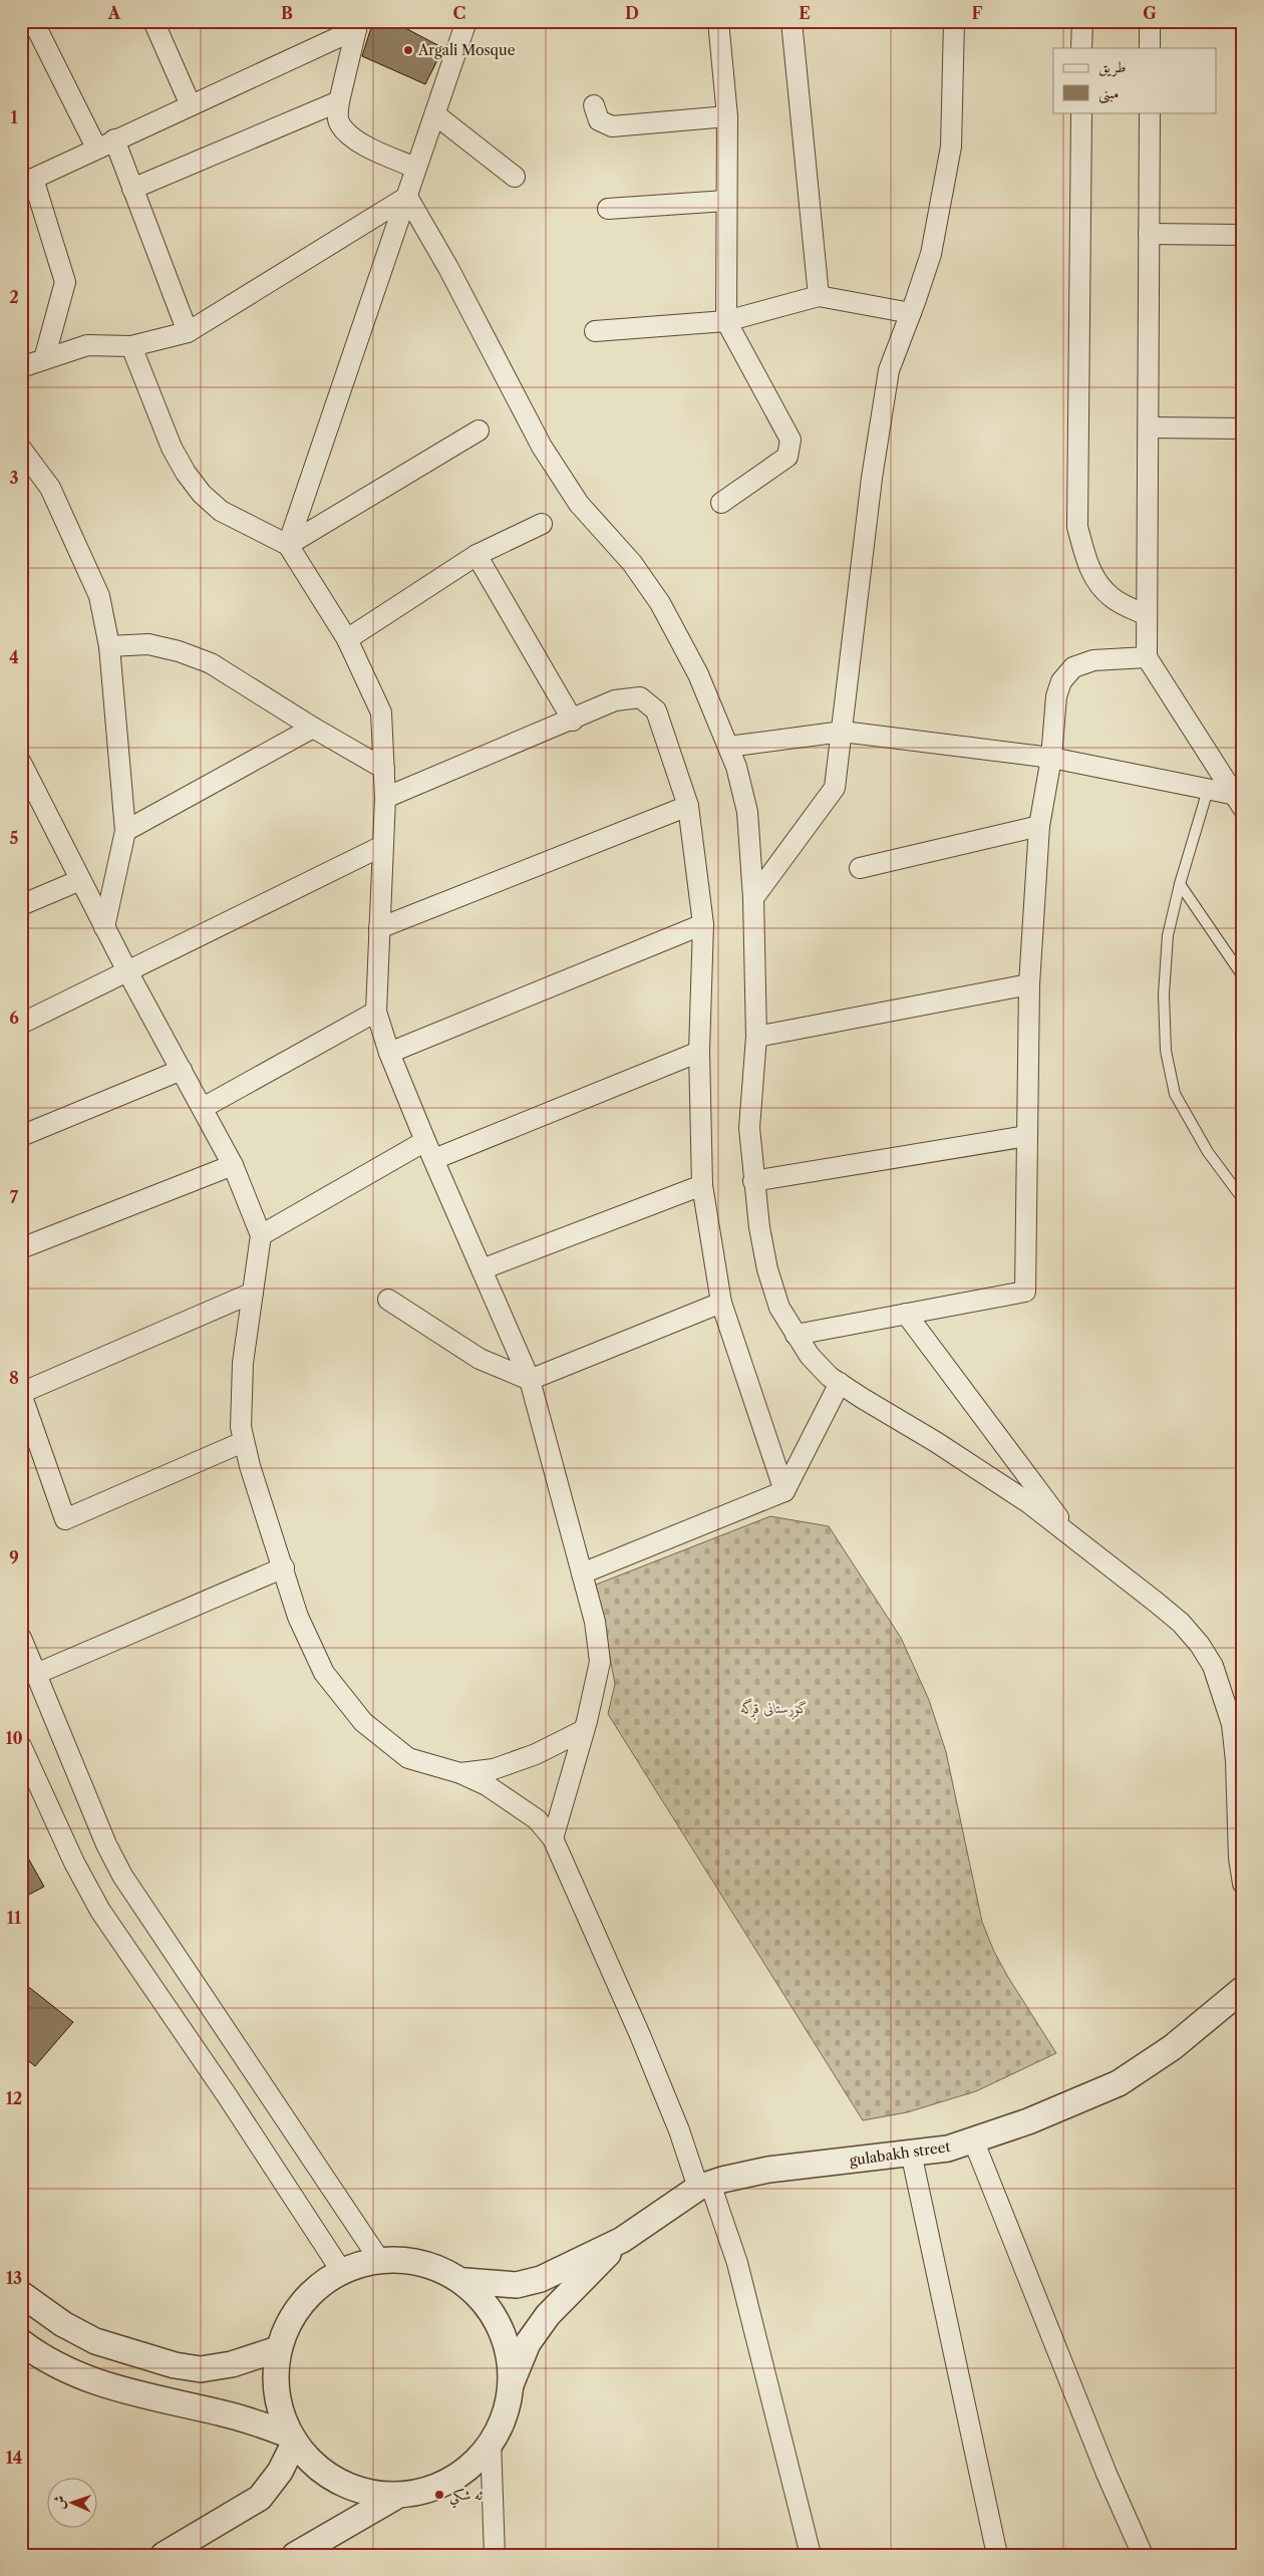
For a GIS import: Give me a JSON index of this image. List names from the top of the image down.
{
  "streets": {
    "street": ["gulabakh street"]
  },
  "parks": ["گۆڕستانی قڕگە"],
  "places": ["Argali Mosque", "ئه شكي"],
  "legend": ["طريق", "مبنى"],
  "north": "left",
  "grid": {
    "columns": [
      "A",
      "B",
      "C",
      "D",
      "E",
      "F",
      "G"
    ],
    "rows": [
      "1",
      "2",
      "3",
      "4",
      "5",
      "6",
      "7",
      "8",
      "9",
      "10",
      "11",
      "12",
      "13",
      "14"
    ]
  }
}
